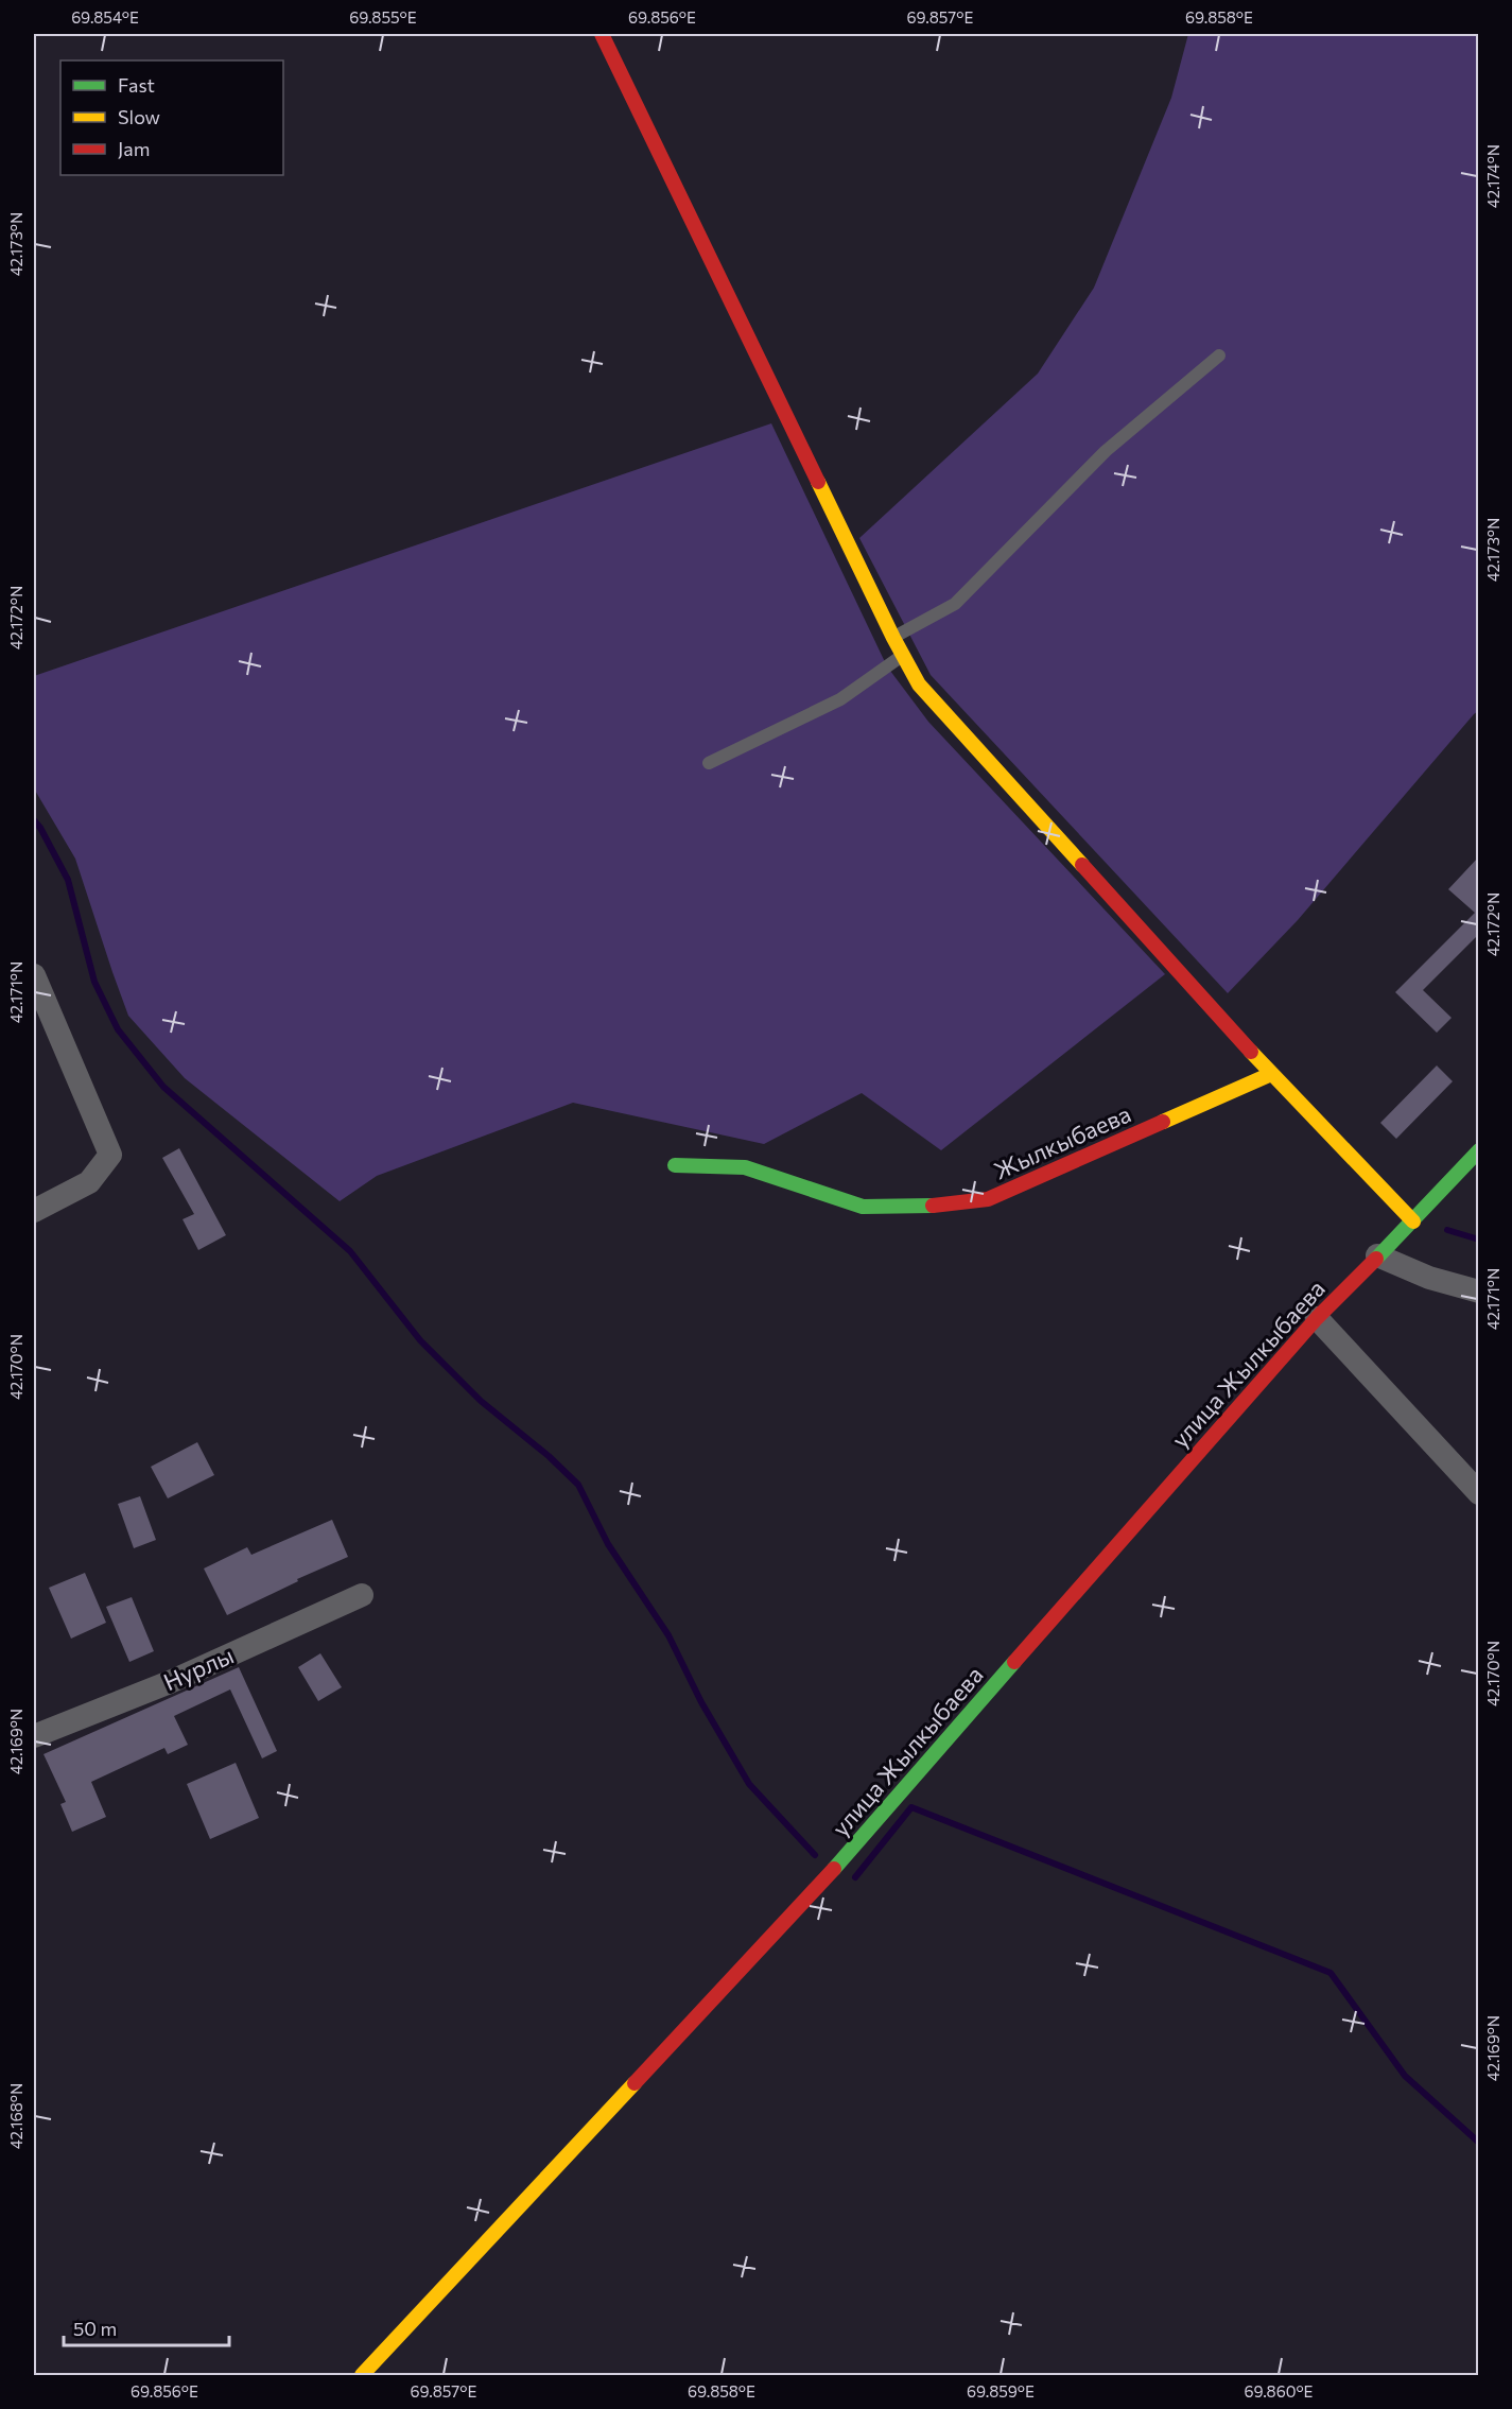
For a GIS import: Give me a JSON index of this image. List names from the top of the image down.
{
  "streets": {
    "street": ["Жылкыбаева", "улица Жылкыбаева", "Нурлы"]
  },
  "legend": ["Fast", "Slow", "Jam"],
  "scale_bar": "50 m",
  "coordinates": [
    "69.854°E",
    "69.855°E",
    "69.856°E",
    "69.857°E",
    "69.858°E",
    "42.174°N",
    "42.173°N",
    "42.172°N",
    "42.171°N",
    "42.170°N",
    "42.169°N",
    "42.168°N",
    "69.859°E",
    "69.860°E"
  ]
}
